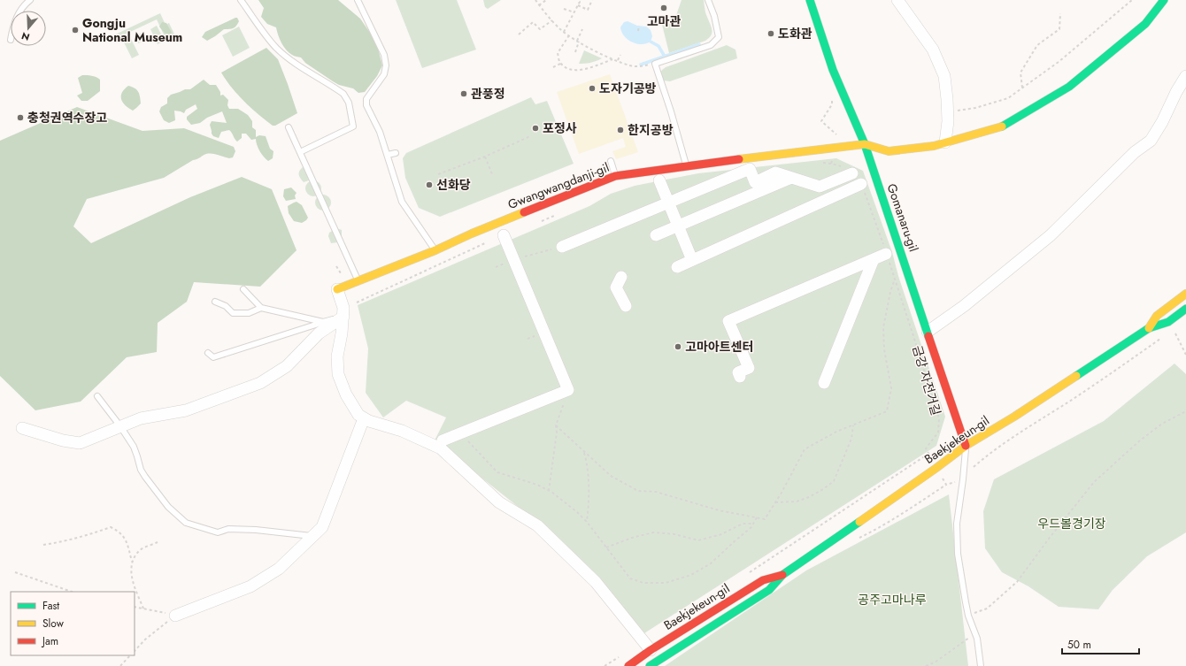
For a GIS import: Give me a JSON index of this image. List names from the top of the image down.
{
  "streets": {
    "main road": ["Gwangwangdanji-gil", "Gomanaru-gil", "Baekjekeun-gil"],
    "path": ["금강 자전거길"]
  },
  "crossings": [
    ["Gwangwangdanji-gil", "Gomanaru-gil"],
    ["Gomanaru-gil", "Baekjekeun-gil"]
  ],
  "parks": ["우드볼경기장", "공주고마나루"],
  "places": [
    "고마관",
    "Gongju National Museum",
    "도화관",
    "도자기공방",
    "관풍정",
    "충청권역수장고",
    "포정사",
    "한지공방",
    "선화당",
    "고마아트센터"
  ],
  "legend": ["Fast", "Slow", "Jam"],
  "scale_bar": "50 m",
  "north": "bottom"
}
